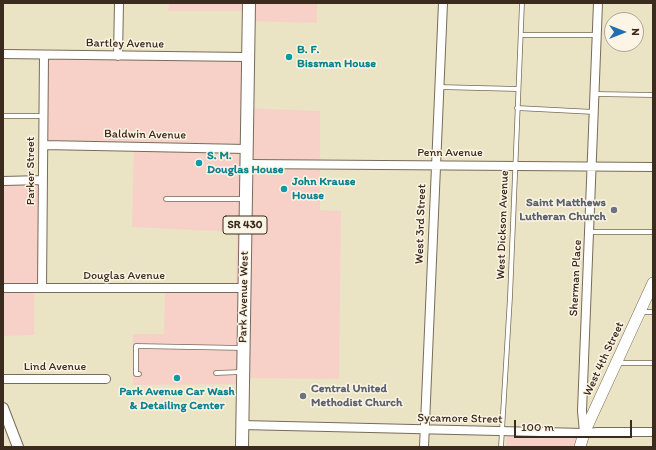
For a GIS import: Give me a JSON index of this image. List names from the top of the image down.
{
  "streets": {
    "main road": ["SR 430", "Park Avenue West", "West 4th Street"],
    "street": [
      "Bartley Avenue",
      "Baldwin Avenue",
      "Penn Avenue",
      "Parker Street",
      "West 3rd Street",
      "Douglas Avenue",
      "Sherman Place",
      "Lind Avenue",
      "Sycamore Street"
    ],
    "lane": ["West Dickson Avenue"]
  },
  "crossings": [
    ["Bartley Avenue", "Parker Street"],
    ["Bartley Avenue", "Park Avenue West"],
    ["Baldwin Avenue", "Parker Street"],
    ["Baldwin Avenue", "Park Avenue West"],
    ["Penn Avenue", "West 3rd Street"],
    ["Penn Avenue", "West Dickson Avenue"],
    ["Penn Avenue", "Sherman Place"],
    ["Penn Avenue", "Park Avenue West"],
    ["Parker Street", "Douglas Avenue"],
    ["West 3rd Street", "Sycamore Street"],
    ["West Dickson Avenue", "Sycamore Street"],
    ["Douglas Avenue", "Park Avenue West"],
    ["Sherman Place", "West 4th Street"],
    ["Sherman Place", "Sycamore Street"],
    ["Park Avenue West", "Sycamore Street"],
    ["West 4th Street", "Sycamore Street"]
  ],
  "places": [
    "B. F. Bissman House",
    "S. M. Douglas House",
    "John Krause House",
    "Saint Matthews Lutheran Church",
    "Park Avenue Car Wash & Detailing Center",
    "Central United Methodist Church"
  ],
  "scale_bar": "100 m",
  "north": "right"
}
